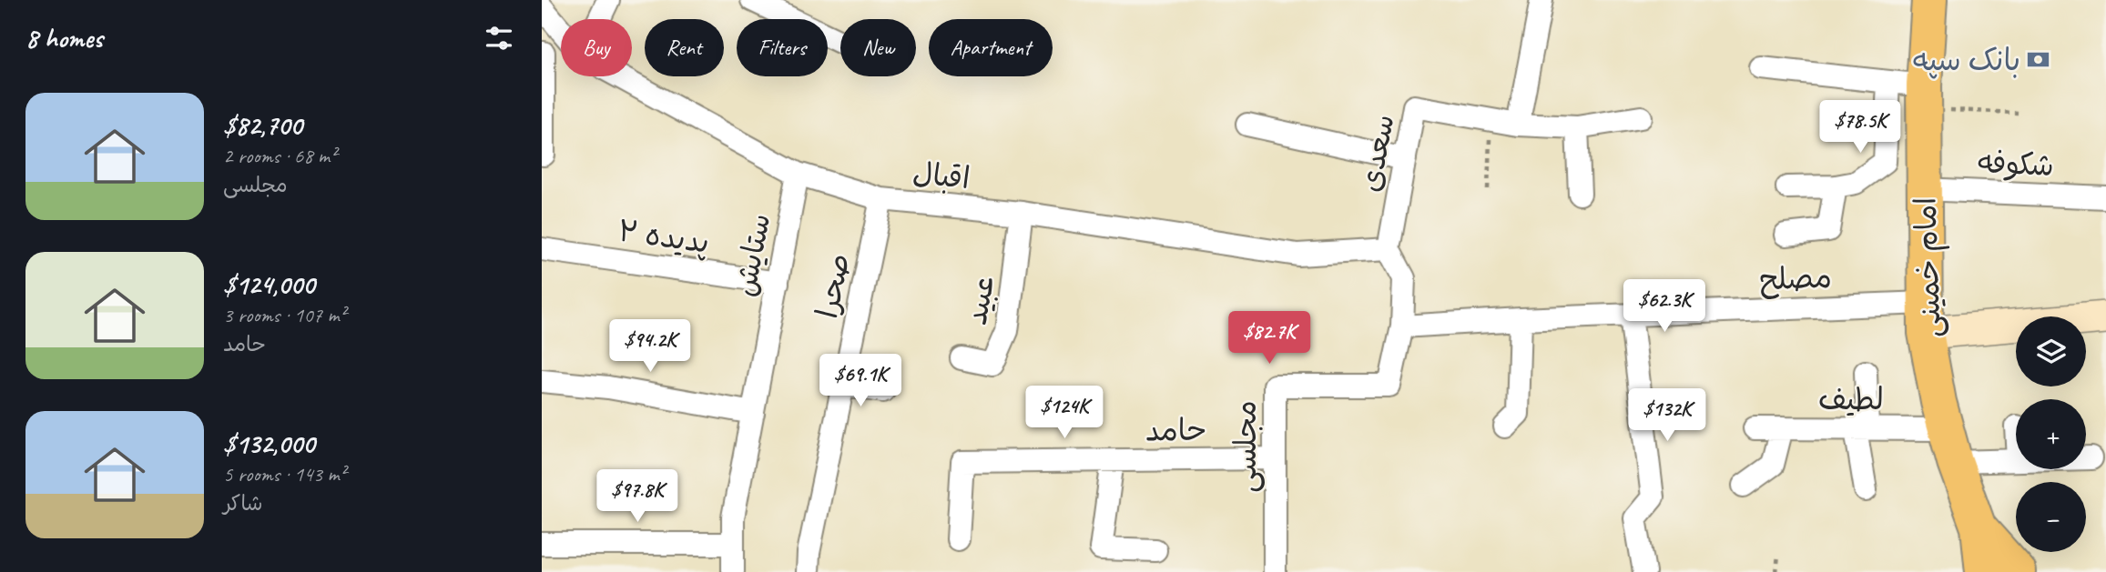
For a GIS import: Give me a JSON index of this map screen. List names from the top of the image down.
{
  "streets": {
    "main road": ["امام خمینی"],
    "street": [
      "سعدی",
      "شکوفه",
      "اقبال",
      "پدیده ۲",
      "ستایش",
      "مصلح",
      "صحرا",
      "عبید",
      "لطیف",
      "حامد",
      "مجلسی"
    ]
  },
  "crossings": [
    ["سعدی", "اقبال"],
    ["سعدی", "مجلسی"],
    ["شکوفه", "امام خمینی"],
    ["اقبال", "ستایش"],
    ["اقبال", "صحرا"],
    ["اقبال", "عبید"],
    ["اقبال", "مجلسی"],
    ["پدیده ۲", "ستایش"],
    ["امام خمینی", "مصلح"],
    ["امام خمینی", "لطیف"],
    ["مصلح", "مجلسی"],
    ["حامد", "مجلسی"]
  ],
  "places": {
    "bank": ["بانک سپه"]
  },
  "page": {
    "heading": "8 homes",
    "chip": [
      "Buy",
      "Rent",
      "Filters",
      "New",
      "Apartment"
    ],
    "list": [
      {
        "name": "$82,700",
        "note": "2 rooms · 68 m² · مجلسی"
      },
      {
        "name": "$124,000",
        "note": "3 rooms · 107 m² · حامد"
      },
      {
        "name": "$132,000",
        "note": "5 rooms · 143 m² · شاکر"
      }
    ],
    "price": [
      "$78.5K",
      "$62.3K",
      "$82.7K",
      "$94.2K",
      "$69.1K",
      "$124K",
      "$132K",
      "$97.8K"
    ],
    "map_buttons": ["+", "−"]
  }
}
